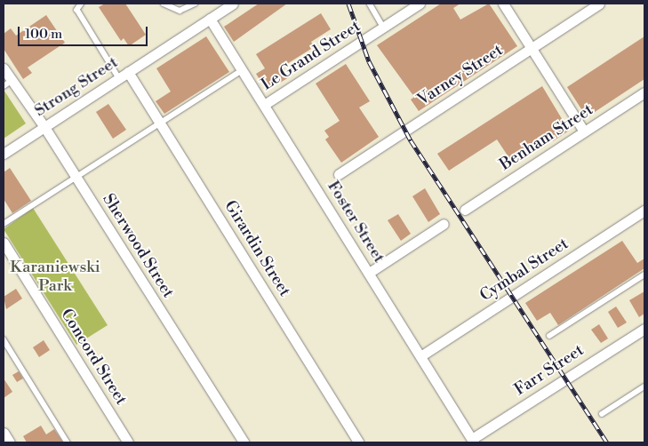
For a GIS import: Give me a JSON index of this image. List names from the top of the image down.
{
  "streets": {
    "street": [
      "Le Grand Street",
      "Varney Street",
      "Strong Street",
      "Benham Street",
      "Foster Street",
      "Sherwood Street",
      "Girardin Street",
      "Cymbal Street",
      "Concord Street",
      "Farr Street"
    ]
  },
  "crossings": [
    ["Le Grand Street", "Foster Street"],
    ["Strong Street", "Foster Street"],
    ["Strong Street", "Sherwood Street"],
    ["Strong Street", "Girardin Street"],
    ["Foster Street", "Cymbal Street"],
    ["Foster Street", "Farr Street"]
  ],
  "parks": ["Karaniewski Park"],
  "scale_bar": "100 m"
}
